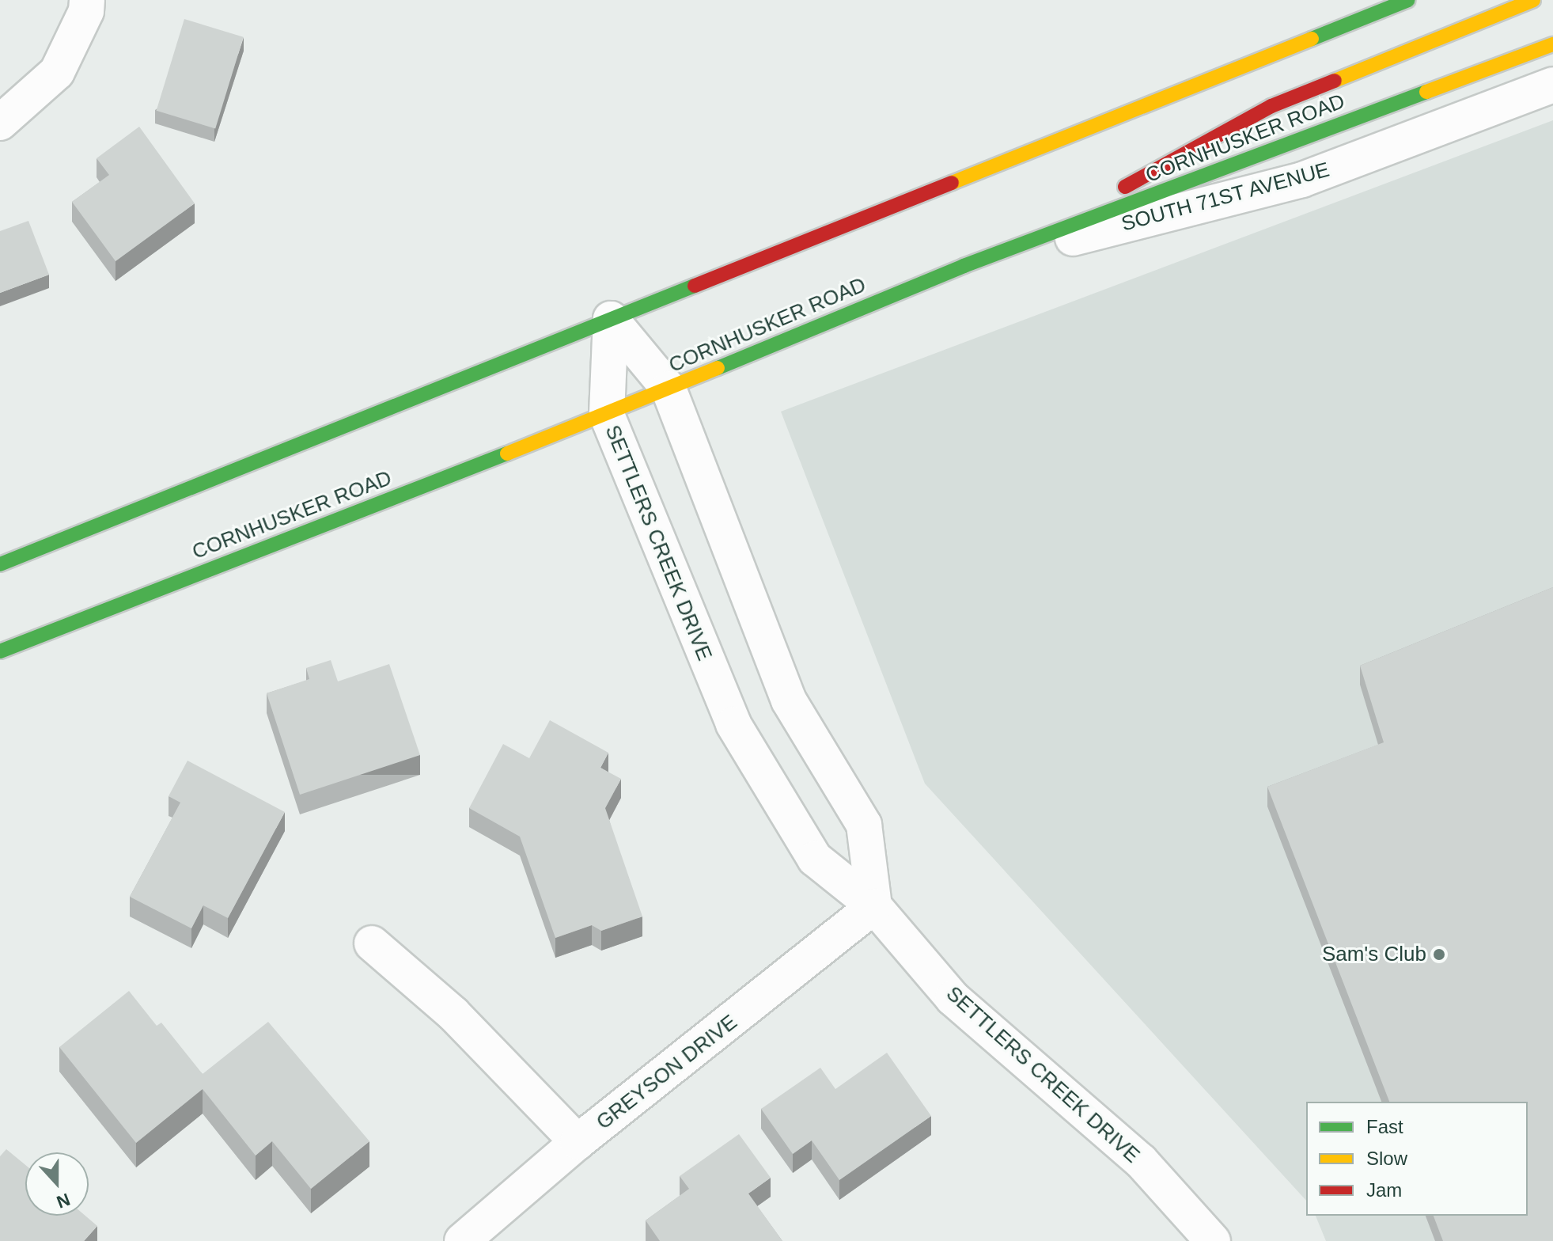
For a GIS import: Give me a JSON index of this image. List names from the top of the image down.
{
  "streets": {
    "main road": ["CORNHUSKER ROAD"],
    "street": ["SOUTH 71ST AVENUE", "SETTLERS CREEK DRIVE", "GREYSON DRIVE"]
  },
  "crossings": [
    ["CORNHUSKER ROAD", "SOUTH 71ST AVENUE"],
    ["CORNHUSKER ROAD", "SETTLERS CREEK DRIVE"],
    ["SETTLERS CREEK DRIVE", "GREYSON DRIVE"]
  ],
  "places": ["Sam's Club"],
  "legend": ["Fast", "Slow", "Jam"],
  "north": "bottom"
}
